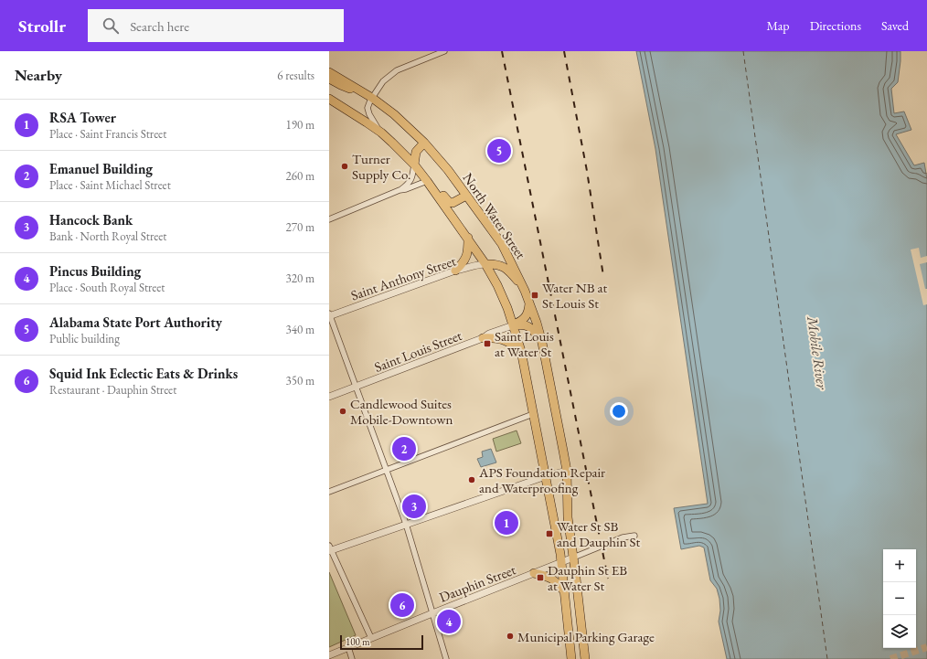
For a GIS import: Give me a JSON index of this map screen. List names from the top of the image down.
{
  "streets": {
    "highway": ["North Water Street"],
    "street": ["Saint Anthony Street", "Saint Louis Street", "Dauphin Street"]
  },
  "crossings": [
    ["North Water Street", "Dauphin Street"]
  ],
  "water": ["Mobile River"],
  "places": {
    "other": [
      "Turner Supply Co.",
      "Candlewood Suites Mobile-Downtown",
      "APS Foundation Repair and Waterproofing",
      "Municipal Parking Garage"
    ],
    "transit": [
      "Water NB at St Louis St",
      "Saint Louis at Water St",
      "Water St SB and Dauphin St",
      "Dauphin St EB at Water St"
    ]
  },
  "scale_bar": "100 m",
  "page": {
    "header": "Strollr",
    "search": "Search here",
    "nav": ["Map", "Directions", "Saved"],
    "heading": ["Nearby", "6 results"],
    "list": [
      {
        "mark": "1",
        "name": "RSA Tower",
        "note": "Place · Saint Francis Street",
        "value": "190 m"
      },
      {
        "mark": "2",
        "name": "Emanuel Building",
        "note": "Place · Saint Michael Street",
        "value": "260 m"
      },
      {
        "mark": "3",
        "name": "Hancock Bank",
        "note": "Bank · North Royal Street",
        "value": "270 m"
      },
      {
        "mark": "4",
        "name": "Pincus Building",
        "note": "Place · South Royal Street",
        "value": "320 m"
      },
      {
        "mark": "5",
        "name": "Alabama State Port Authority",
        "note": "Public building",
        "value": "340 m"
      },
      {
        "mark": "6",
        "name": "Squid Ink Eclectic Eats & Drinks",
        "note": "Restaurant · Dauphin Street",
        "value": "350 m"
      }
    ],
    "pins": [
      "5",
      "2",
      "3",
      "1",
      "6",
      "4"
    ],
    "map_buttons": ["+", "−"],
    "scale": "100 m"
  }
}
